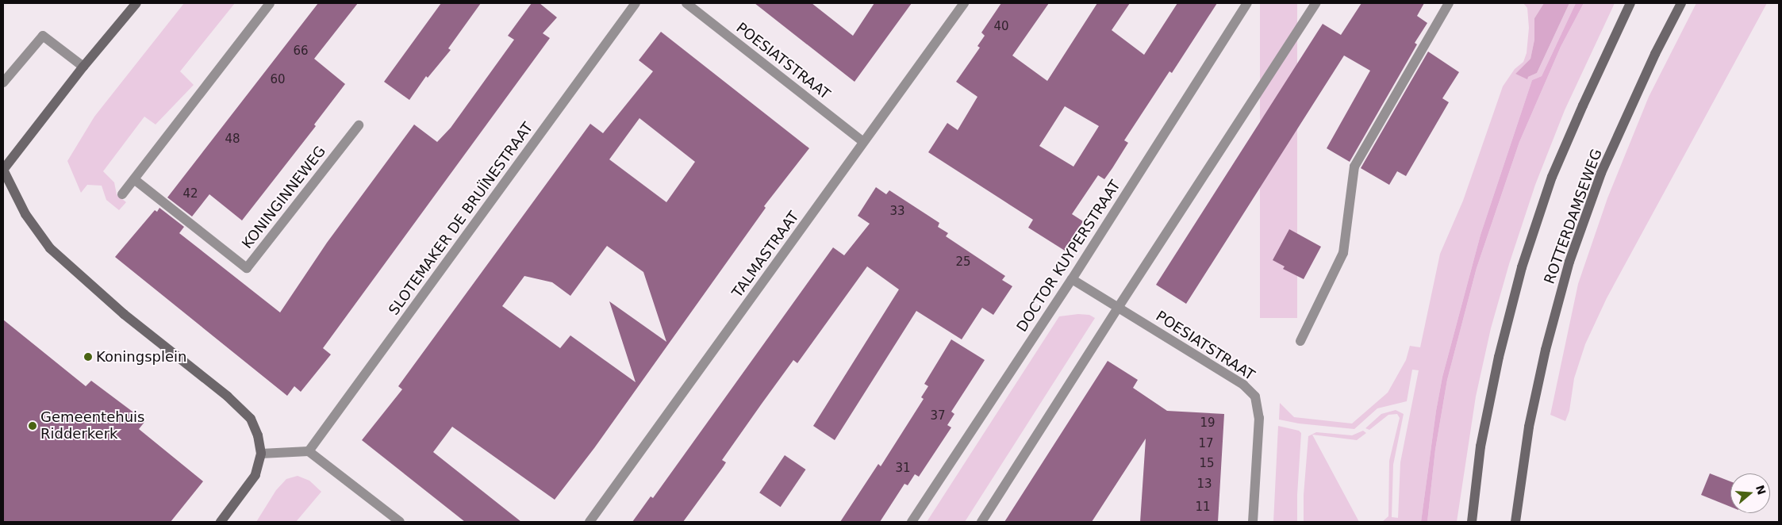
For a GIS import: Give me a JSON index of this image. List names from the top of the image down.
{
  "streets": {
    "main road": ["ROTTERDAMSEWEG"],
    "street": [
      "POESIATSTRAAT",
      "KONINGINNEWEG",
      "SLOTEMAKER DE BRUÏNESTRAAT",
      "TALMASTRAAT",
      "DOCTOR KUYPERSTRAAT"
    ]
  },
  "crossings": [
    ["POESIATSTRAAT", "TALMASTRAAT"],
    ["POESIATSTRAAT", "DOCTOR KUYPERSTRAAT"]
  ],
  "places": ["Koningsplein", "Gemeentehuis Ridderkerk"],
  "house_numbers": [
    "40",
    "66",
    "60",
    "48",
    "42",
    "33",
    "25",
    "37",
    "19",
    "17",
    "15",
    "31",
    "13",
    "11"
  ],
  "north": "right"
}
